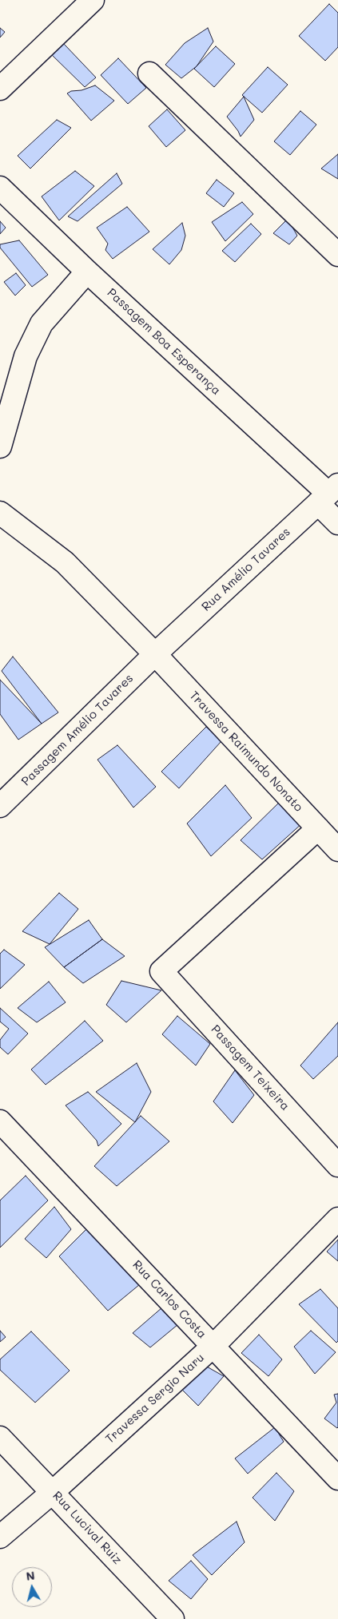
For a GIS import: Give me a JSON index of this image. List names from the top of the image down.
{
  "streets": {
    "street": [
      "Passagem Boa Esperança",
      "Rua Amélio Tavares",
      "Passagem Amélio Tavares",
      "Travessa Raimundo Nonato",
      "Passagem Teixeira",
      "Rua Carlos Costa",
      "Travessa Sergio Naru",
      "Rua Lucival Ruiz"
    ]
  },
  "crossings": [
    ["Passagem Boa Esperança", "Rua Amélio Tavares"],
    ["Rua Amélio Tavares", "Passagem Amélio Tavares"],
    ["Rua Amélio Tavares", "Travessa Raimundo Nonato"],
    ["Passagem Amélio Tavares", "Travessa Raimundo Nonato"],
    ["Travessa Raimundo Nonato", "Passagem Teixeira"],
    ["Rua Carlos Costa", "Travessa Sergio Naru"],
    ["Travessa Sergio Naru", "Rua Lucival Ruiz"]
  ],
  "north": "top"
}
